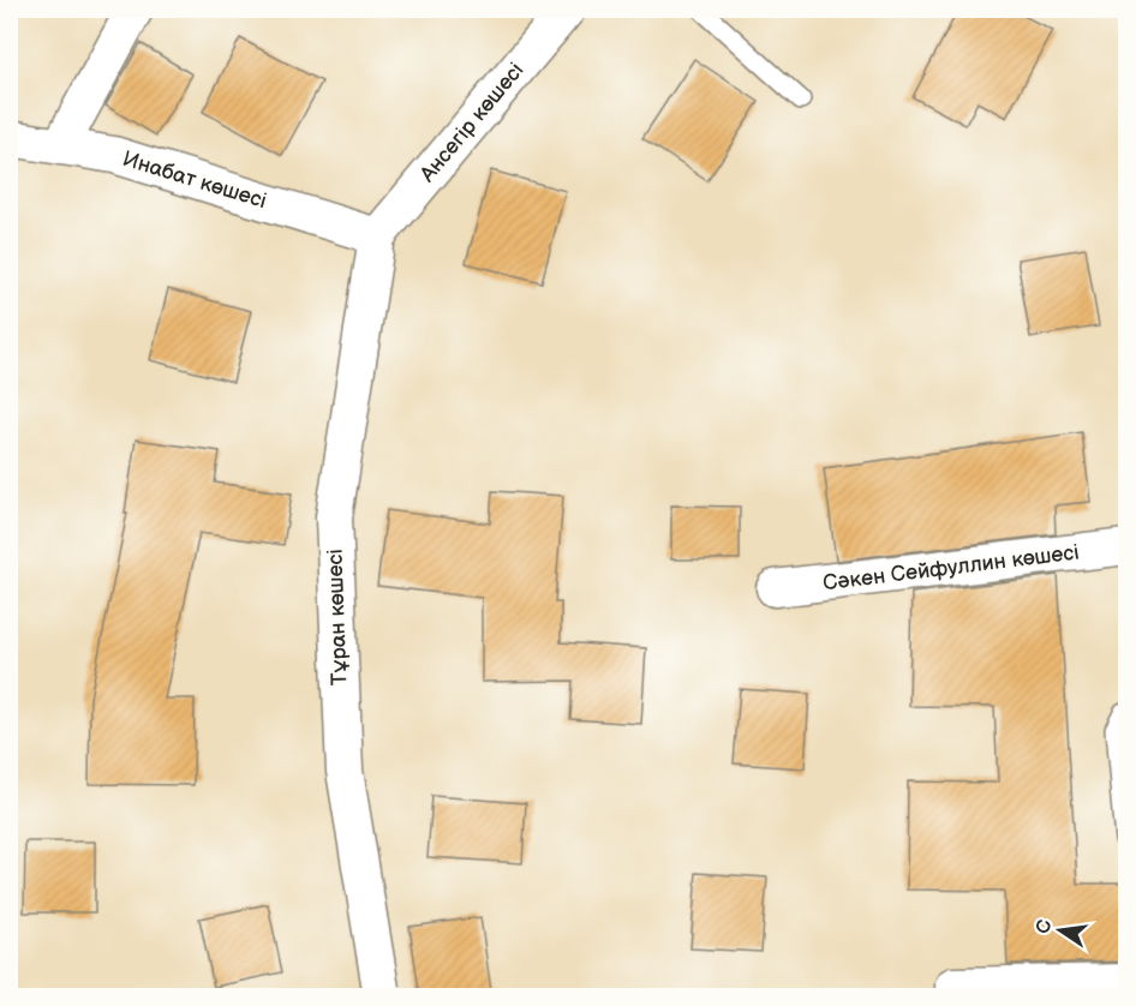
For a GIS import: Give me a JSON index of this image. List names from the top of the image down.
{
  "streets": {
    "street": [
      "Ансегір көшесі",
      "Инабат көшесі",
      "Сәкен Сейфуллин көшесі",
      "Тұран көшесі"
    ]
  },
  "crossings": [
    ["Ансегір көшесі", "Инабат көшесі"],
    ["Ансегір көшесі", "Тұран көшесі"],
    ["Инабат көшесі", "Тұран көшесі"]
  ],
  "north": "left"
}
